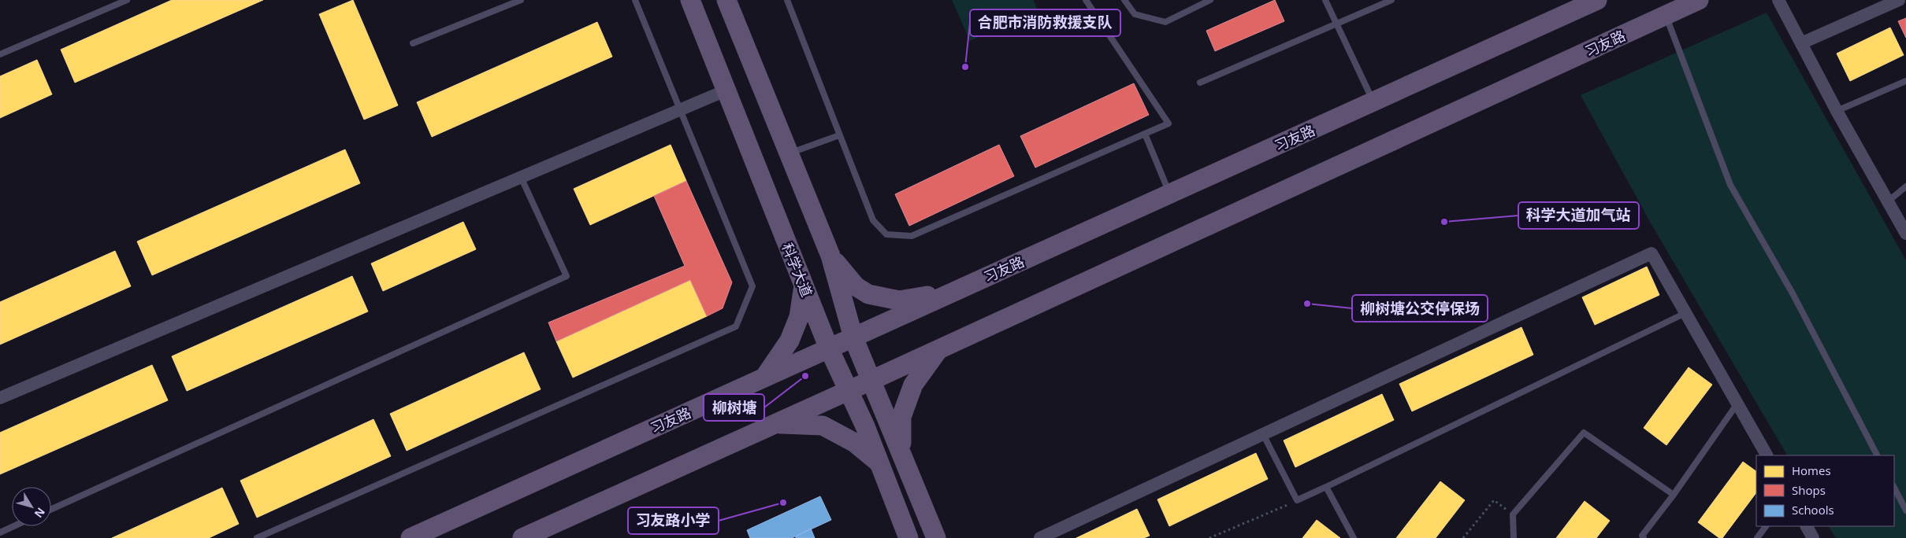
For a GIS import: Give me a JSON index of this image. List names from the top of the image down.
{
  "streets": {
    "main road": ["习友路", "科学大道"]
  },
  "crossings": [
    ["习友路", "科学大道"]
  ],
  "places": [
    "合肥市消防救援支队",
    "科学大道加气站",
    "柳树塘公交停保场",
    "柳树塘",
    "习友路小学"
  ],
  "legend": ["Homes", "Shops", "Schools"],
  "north": "bottom right"
}
